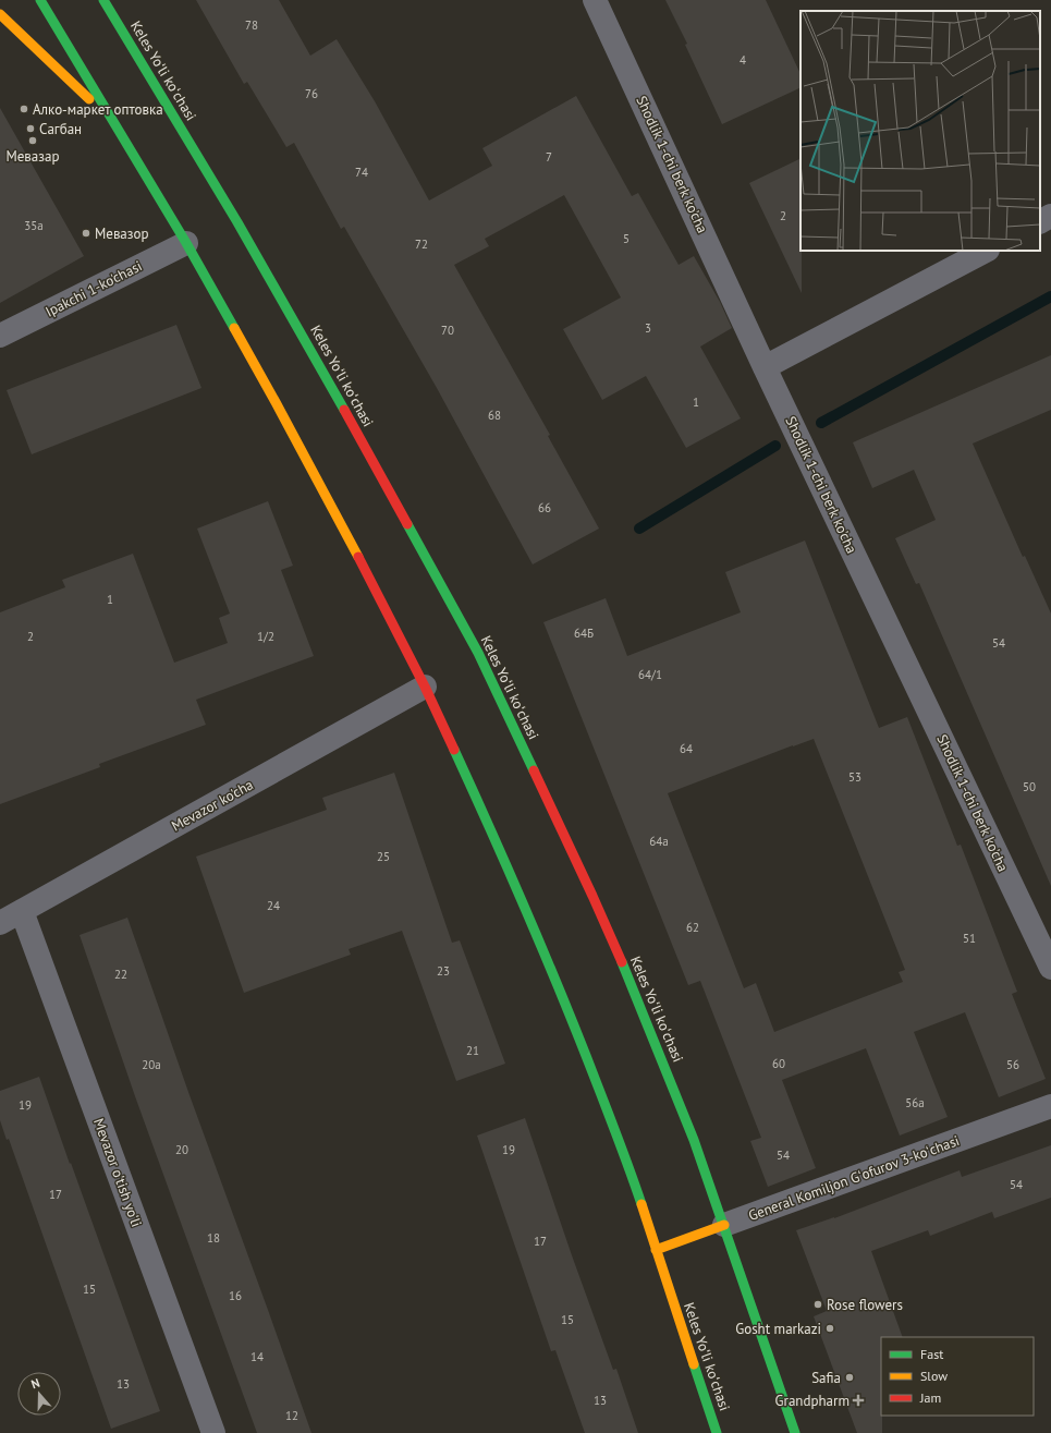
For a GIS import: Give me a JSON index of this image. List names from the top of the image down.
{
  "streets": {
    "main road": ["Keles Yoʻli koʻchasi", "General Komiljon Gʻofurov 3-koʻchasi"],
    "street": [
      "Shodlik 1-chi berk ko'cha",
      "Ipakchi 1-ko'chasi",
      "Mevazor ko'cha",
      "Mevazor o'tish yo'li"
    ]
  },
  "crossings": [
    ["Keles Yoʻli koʻchasi", "Ipakchi 1-ko'chasi"],
    ["Keles Yoʻli koʻchasi", "Mevazor ko'cha"],
    ["Keles Yoʻli koʻchasi", "General Komiljon Gʻofurov 3-koʻchasi"],
    ["Mevazor ko'cha", "Mevazor o'tish yo'li"]
  ],
  "places": {
    "other": [
      "Алко-маркет оптовка",
      "Сагбан",
      "Мевазар",
      "Мевазор",
      "Rose flowers",
      "Gosht markazi",
      "Safia"
    ],
    "health": ["Grandpharm"]
  },
  "house_numbers": [
    "78",
    "4",
    "76",
    "7",
    "74",
    "2",
    "35а",
    "5",
    "72",
    "3",
    "70",
    "1",
    "68",
    "66",
    "1",
    "64Б",
    "2",
    "1/2",
    "54",
    "64/1",
    "64",
    "53",
    "50",
    "64a",
    "25",
    "24",
    "62",
    "51",
    "23",
    "22",
    "21",
    "60",
    "20a",
    "56",
    "56a",
    "19",
    "20",
    "19",
    "54",
    "54",
    "17",
    "18",
    "17",
    "15",
    "16",
    "15",
    "14",
    "13",
    "13",
    "12"
  ],
  "legend": ["Fast", "Slow", "Jam"],
  "north": "top"
}
